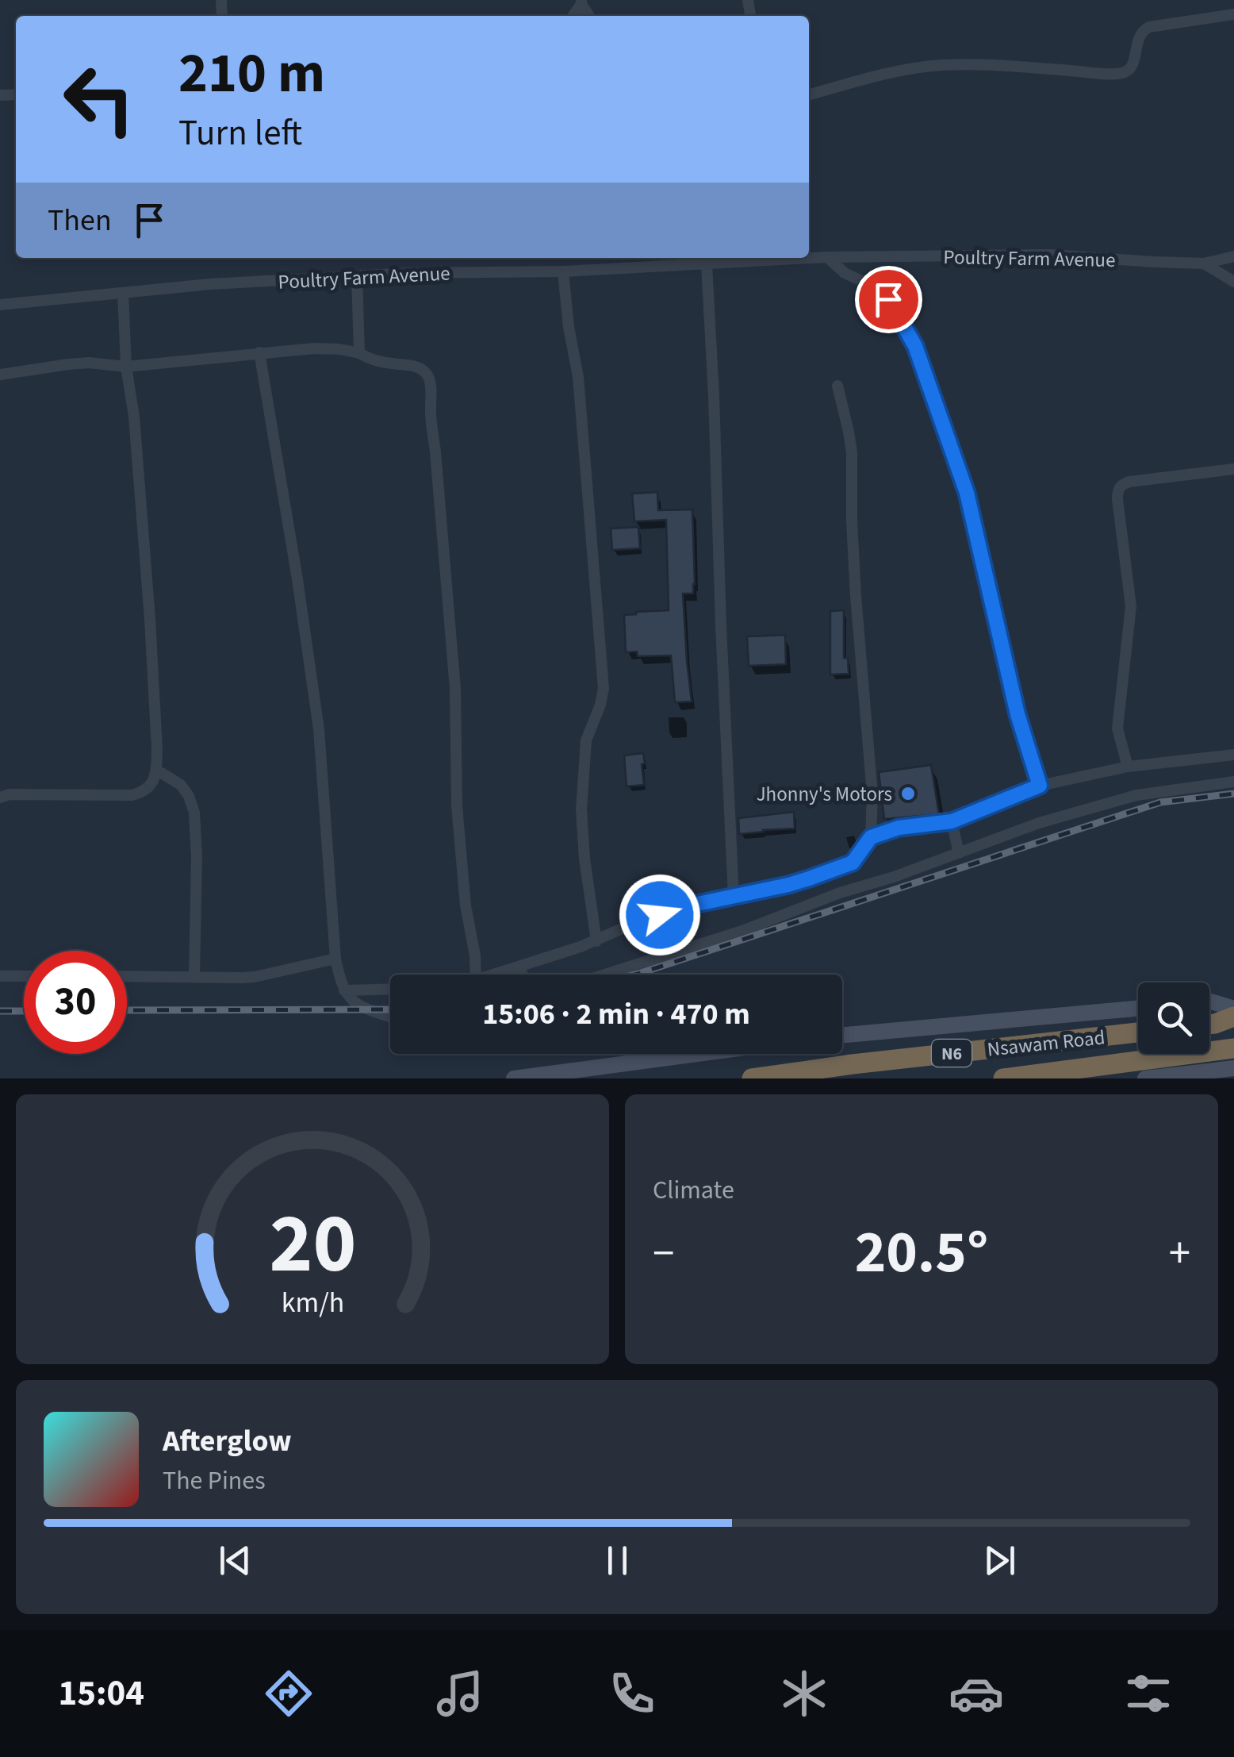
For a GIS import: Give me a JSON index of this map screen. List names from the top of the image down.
{
  "streets": {
    "highway": ["Nsawam Road", "N6"],
    "street": ["Poultry Farm Avenue"]
  },
  "places": ["Jhonny's Motors"],
  "page": {
    "turn": ["210 m", "Turn left"],
    "then": "Then",
    "limit": "30",
    "trip": "15:06 · 2 min · 470 m",
    "tile": "Climate",
    "heat": ["−", "20.5°", "+"],
    "song": ["Afterglow", "The Pines"],
    "tabs": "15:04",
    "gauge": ["20", "km/h"]
  }
}
